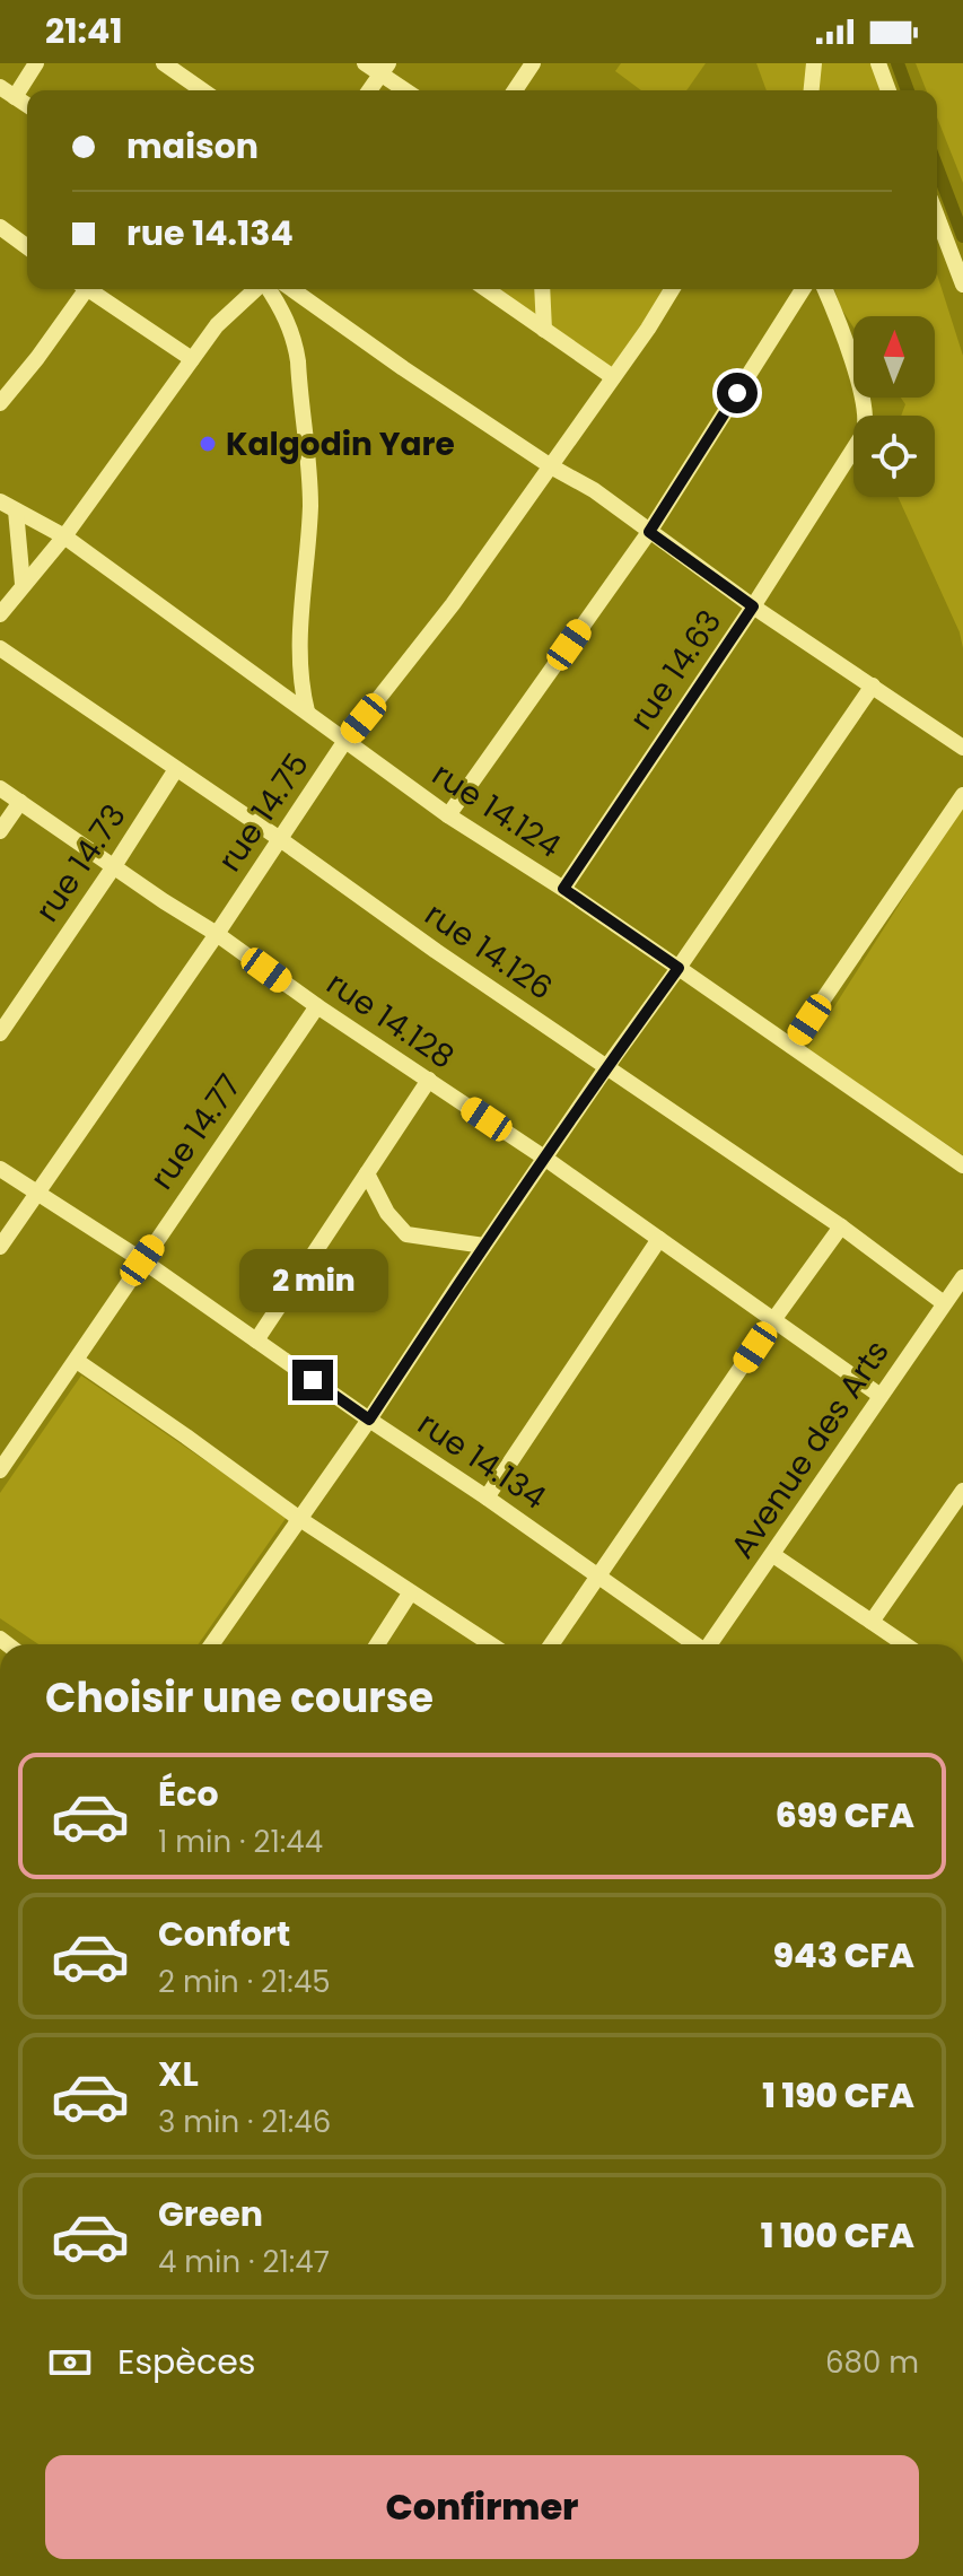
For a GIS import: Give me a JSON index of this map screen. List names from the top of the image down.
{
  "streets": {
    "street": [
      "rue 14.63",
      "rue 14.124",
      "rue 14.75",
      "rue 14.73",
      "rue 14.126",
      "rue 14.128",
      "rue 14.77",
      "Avenue des Arts",
      "rue 14.134"
    ]
  },
  "crossings": [
    ["rue 14.63", "rue 14.124"],
    ["rue 14.124", "rue 14.75"],
    ["rue 14.75", "rue 14.126"],
    ["rue 14.75", "rue 14.128"],
    ["rue 14.75", "rue 14.134"],
    ["rue 14.73", "rue 14.126"],
    ["rue 14.73", "rue 14.128"],
    ["rue 14.126", "Avenue des Arts"],
    ["rue 14.128", "rue 14.77"],
    ["rue 14.128", "Avenue des Arts"],
    ["rue 14.77", "rue 14.134"]
  ],
  "places": ["Kalgodin Yare"],
  "north": "top",
  "page": {
    "status": "21:41",
    "banner": ["maison", "rue 14.134"],
    "bubble": "2 min",
    "heading": "Choisir une course",
    "list": [
      {
        "name": "Éco",
        "note": "1 min · 21:44",
        "value": "699 CFA"
      },
      {
        "name": "Confort",
        "note": "2 min · 21:45",
        "value": "943 CFA"
      },
      {
        "name": "XL",
        "note": "3 min · 21:46",
        "value": "1 190 CFA"
      },
      {
        "name": "Green",
        "note": "4 min · 21:47",
        "value": "1 100 CFA"
      }
    ],
    "pay": ["Espèces", "680 m"],
    "buttons": "Confirmer"
  }
}
